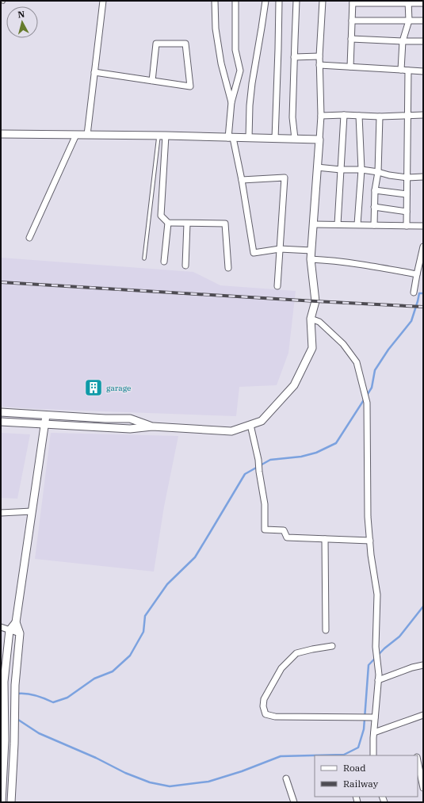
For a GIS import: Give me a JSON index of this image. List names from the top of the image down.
{
  "places": {
    "building": ["garage"]
  },
  "legend": ["Road", "Railway"],
  "north": "top"
}
